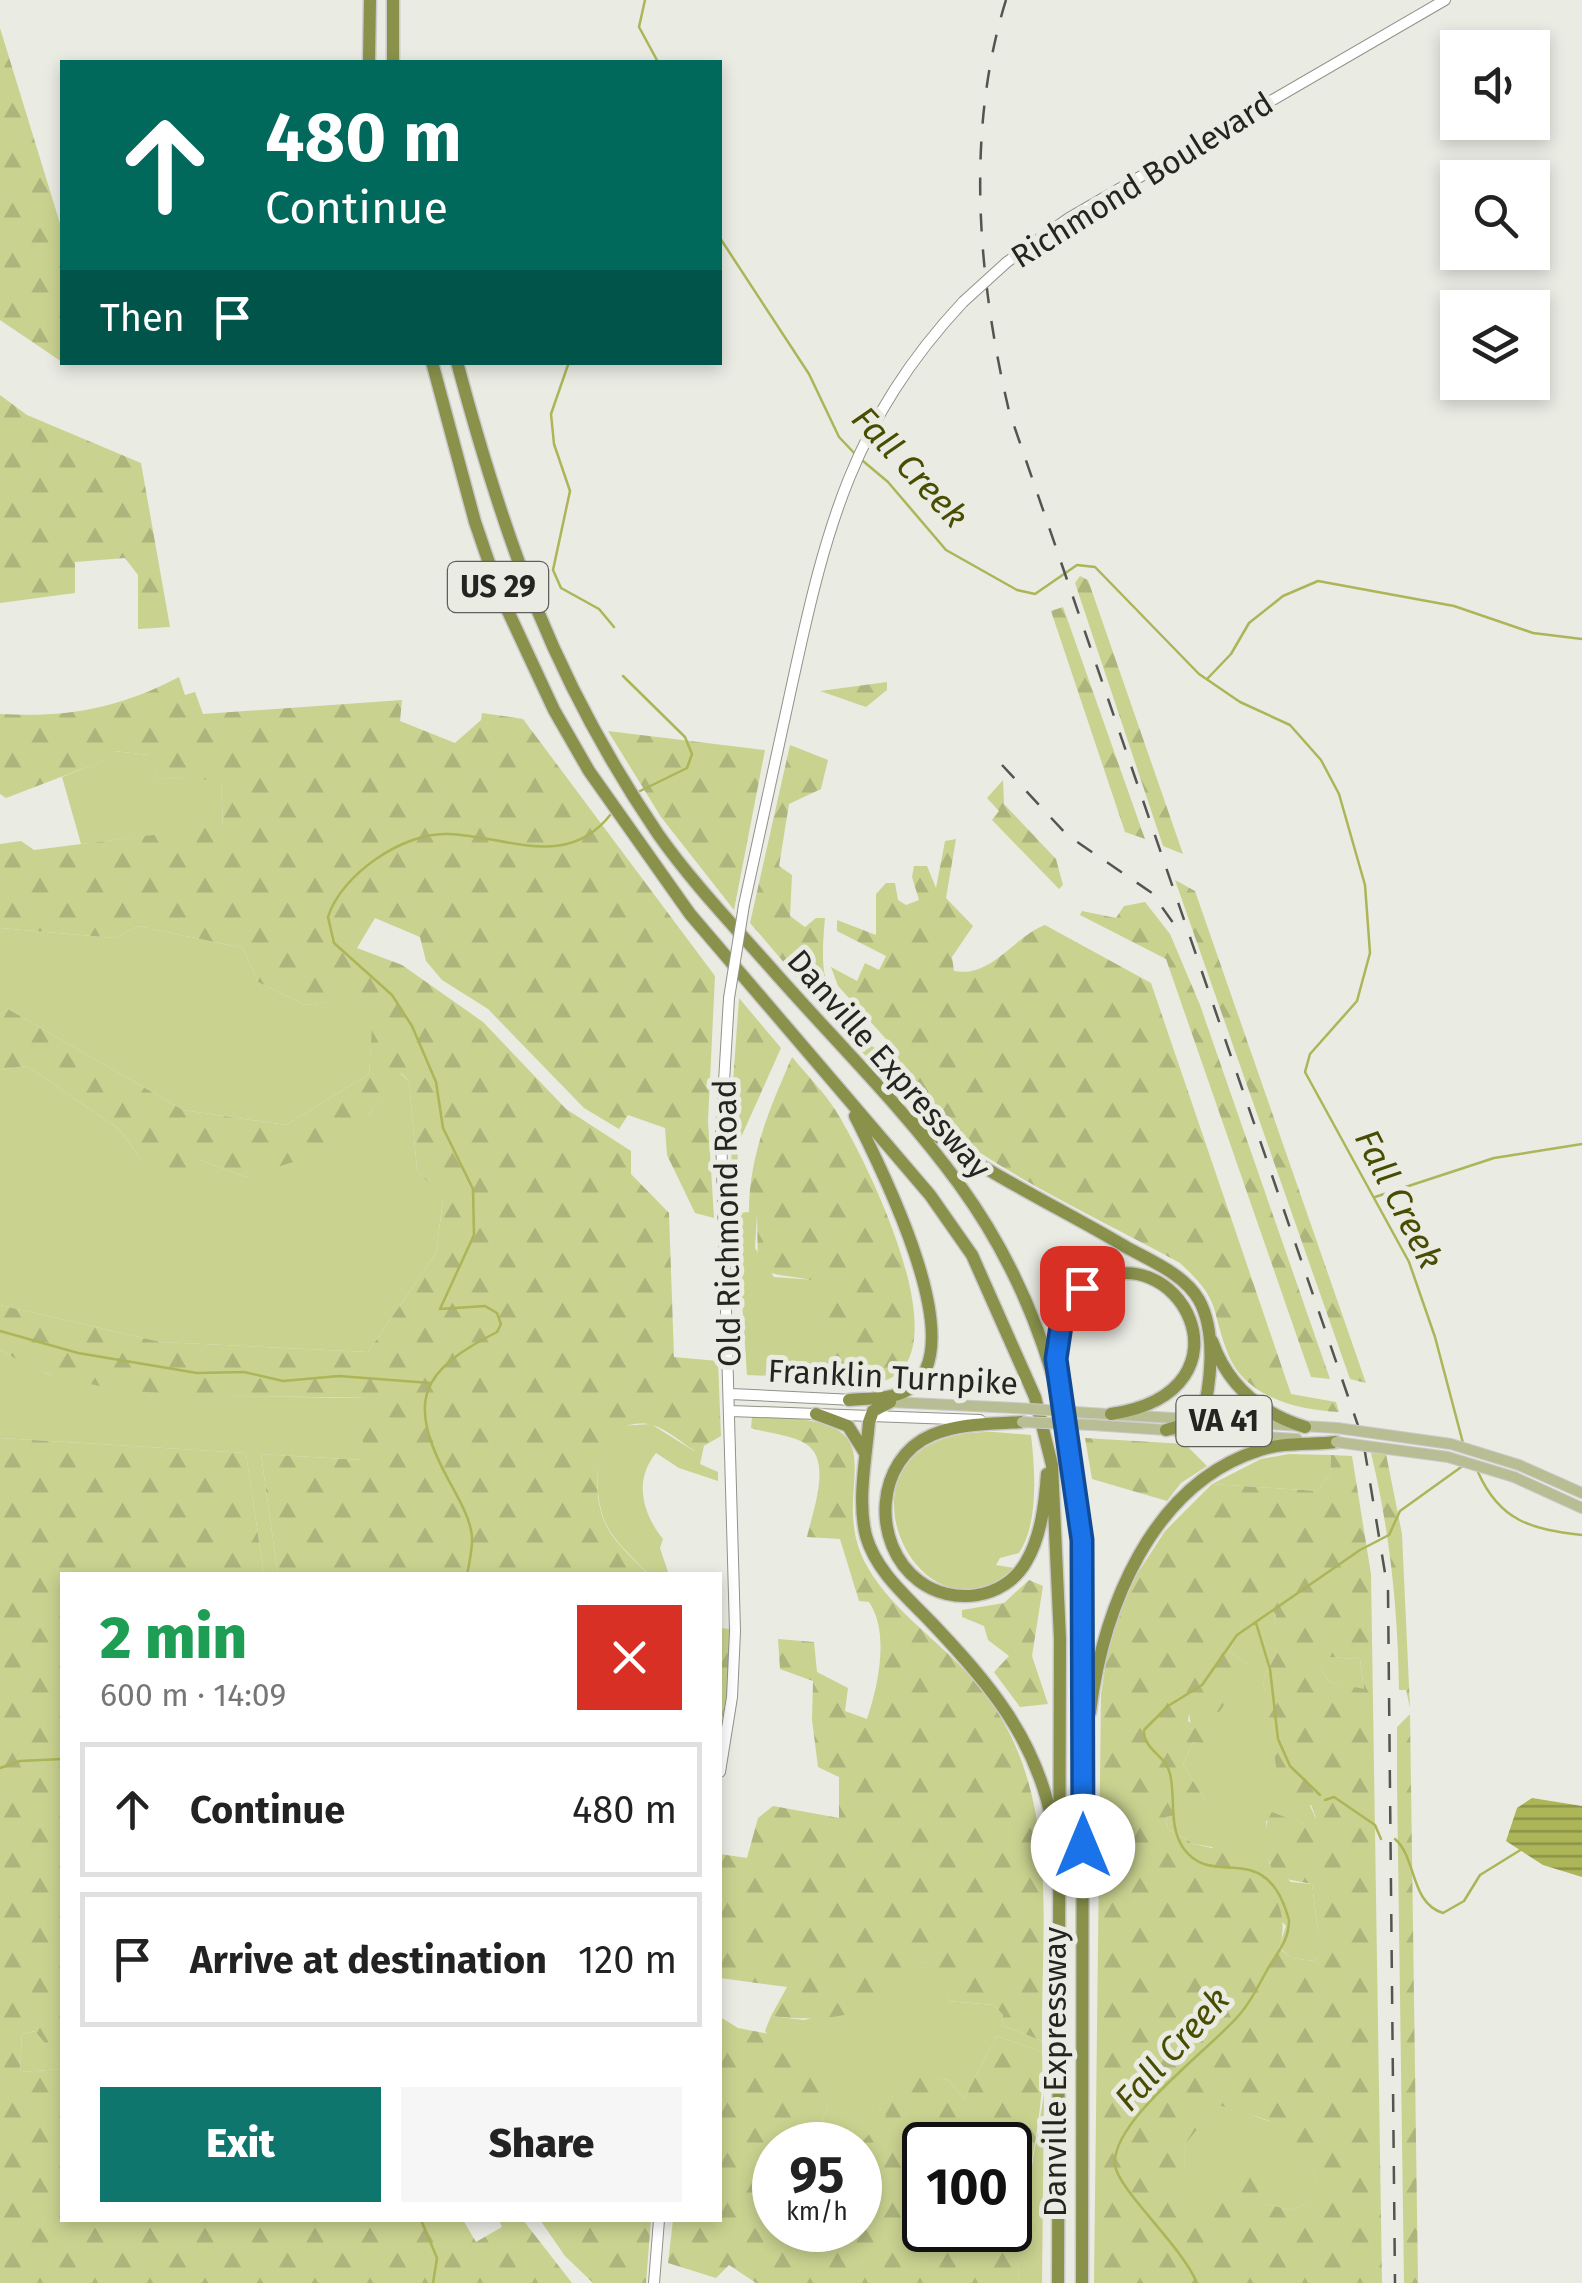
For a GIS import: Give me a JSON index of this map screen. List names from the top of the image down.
{
  "streets": {
    "highway": ["US 29", "Danville Expressway"],
    "main road": [
      "Richmond Boulevard",
      "Old Richmond Road",
      "Franklin Turnpike",
      "VA 41"
    ]
  },
  "crossings": [
    ["Richmond Boulevard", "Old Richmond Road"],
    ["Old Richmond Road", "Franklin Turnpike"]
  ],
  "water": ["Fall Creek"],
  "page": {
    "turn": ["480 m", "Continue"],
    "then": "Then",
    "heading": ["2 min", "600 m · 14:09"],
    "list": [
      {
        "name": "Continue",
        "value": "480 m"
      },
      {
        "name": "Arrive at destination",
        "value": "120 m"
      }
    ],
    "buttons": ["Exit", "Share"],
    "speed": "95 km/h",
    "limit": "100"
  }
}
